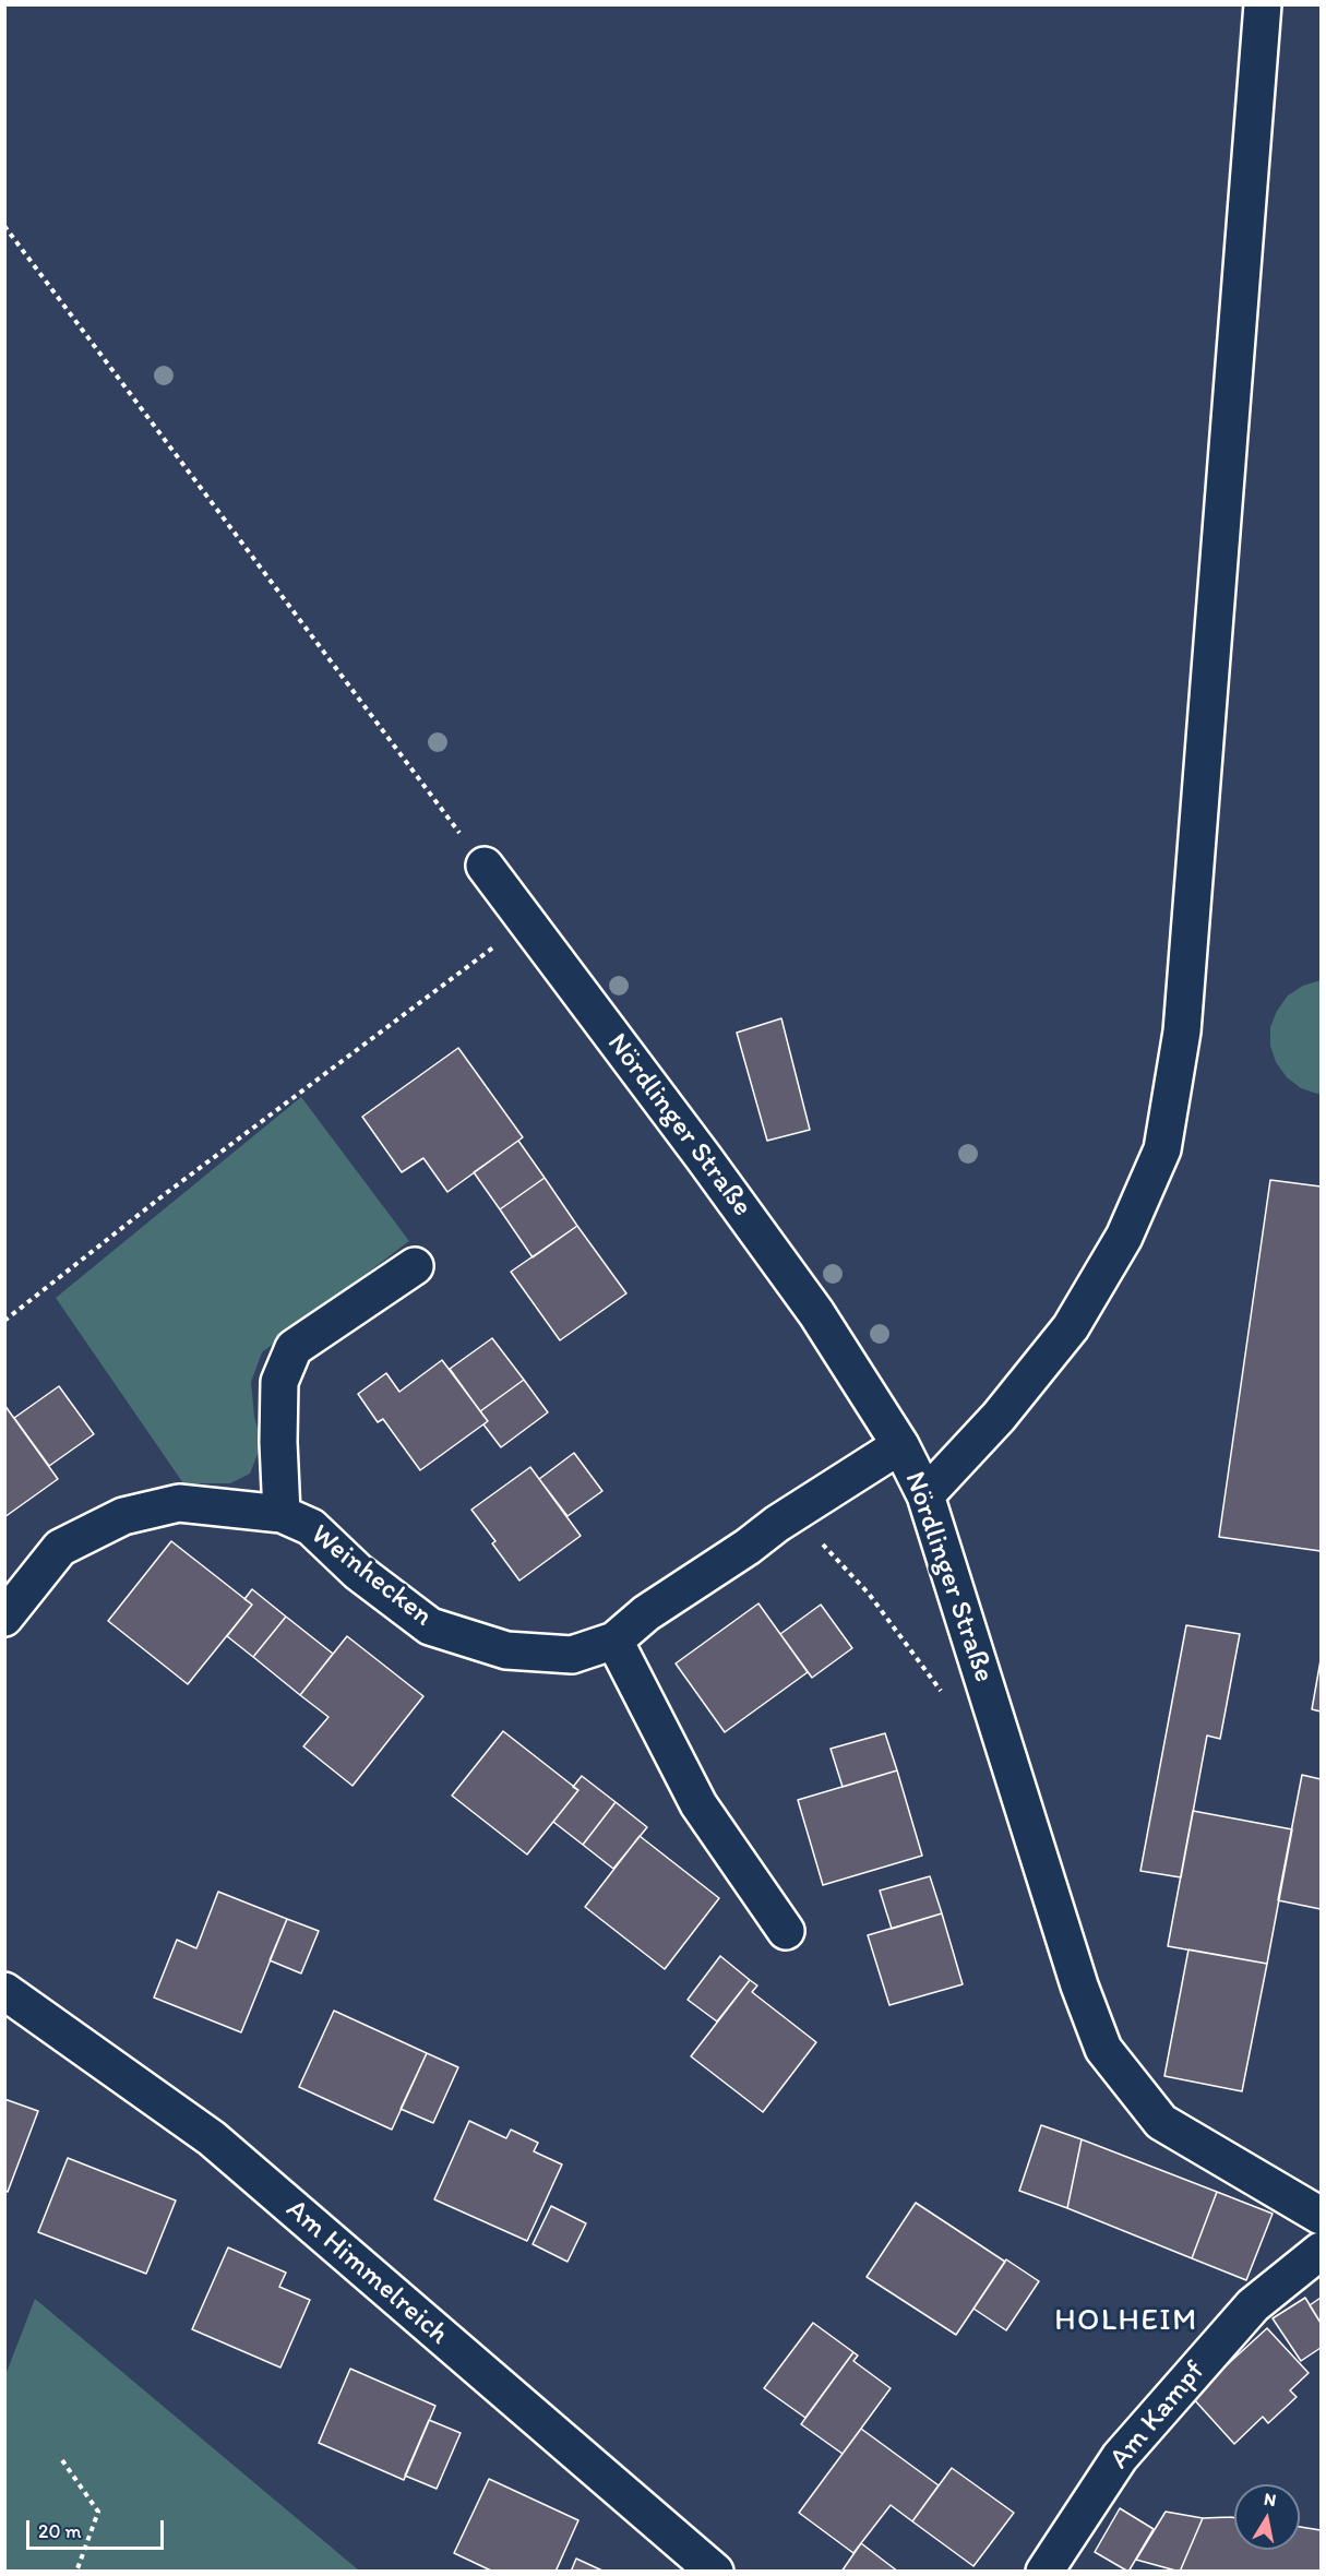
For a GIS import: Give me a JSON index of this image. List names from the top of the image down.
{
  "streets": {
    "street": [
      "Nördlinger Straße",
      "Weinhecken",
      "Am Himmelreich",
      "Am Kampf"
    ]
  },
  "crossings": [
    ["Nördlinger Straße", "Weinhecken"]
  ],
  "districts": ["HOLHEIM"],
  "scale_bar": "20 m",
  "north": "top"
}
